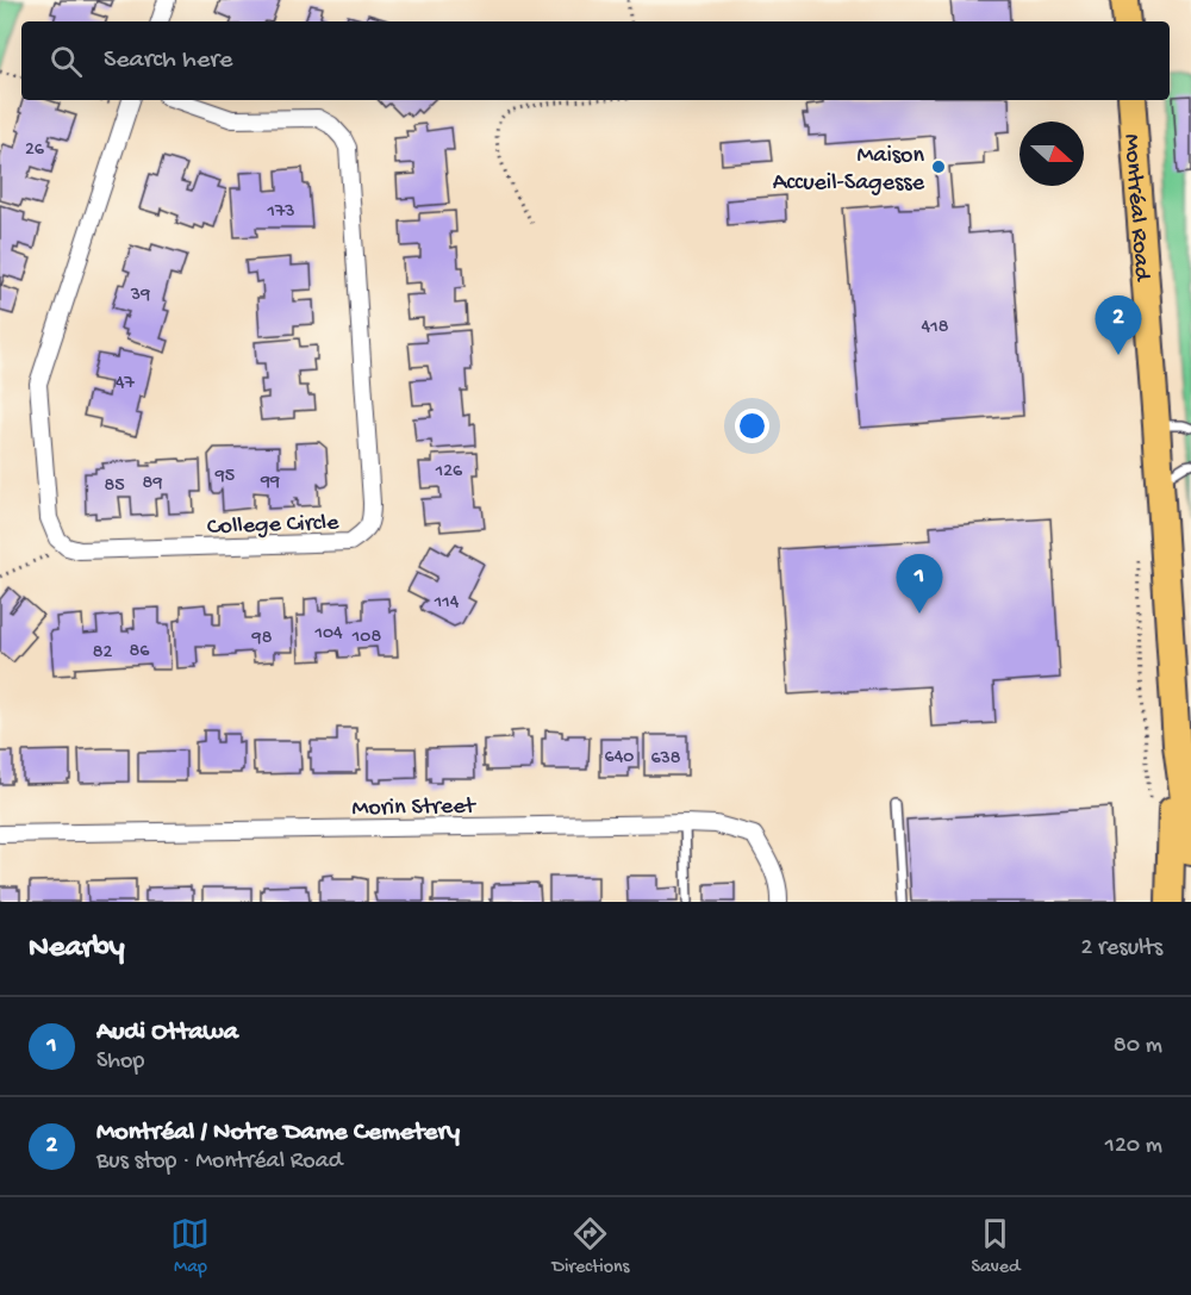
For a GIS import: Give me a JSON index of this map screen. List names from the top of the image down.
{
  "streets": {
    "main road": ["Montréal Road"],
    "street": ["College Circle", "Morin Street"]
  },
  "places": ["Maison Accueil-Sagesse"],
  "house_numbers": [
    "26",
    "173",
    "39",
    "418",
    "47",
    "126",
    "95",
    "99",
    "89",
    "85",
    "114",
    "104",
    "108",
    "98",
    "86",
    "82",
    "640",
    "638"
  ],
  "north": "right",
  "page": {
    "search": "Search here",
    "pins": ["2", "1"],
    "heading": ["Nearby", "2 results"],
    "list": [
      {
        "mark": "1",
        "name": "Audi Ottawa",
        "note": "Shop",
        "value": "80 m"
      },
      {
        "mark": "2",
        "name": "Montréal / Notre Dame Cemetery",
        "note": "Bus stop · Montréal Road",
        "value": "120 m"
      }
    ],
    "nav": ["Map", "Directions", "Saved"]
  }
}
